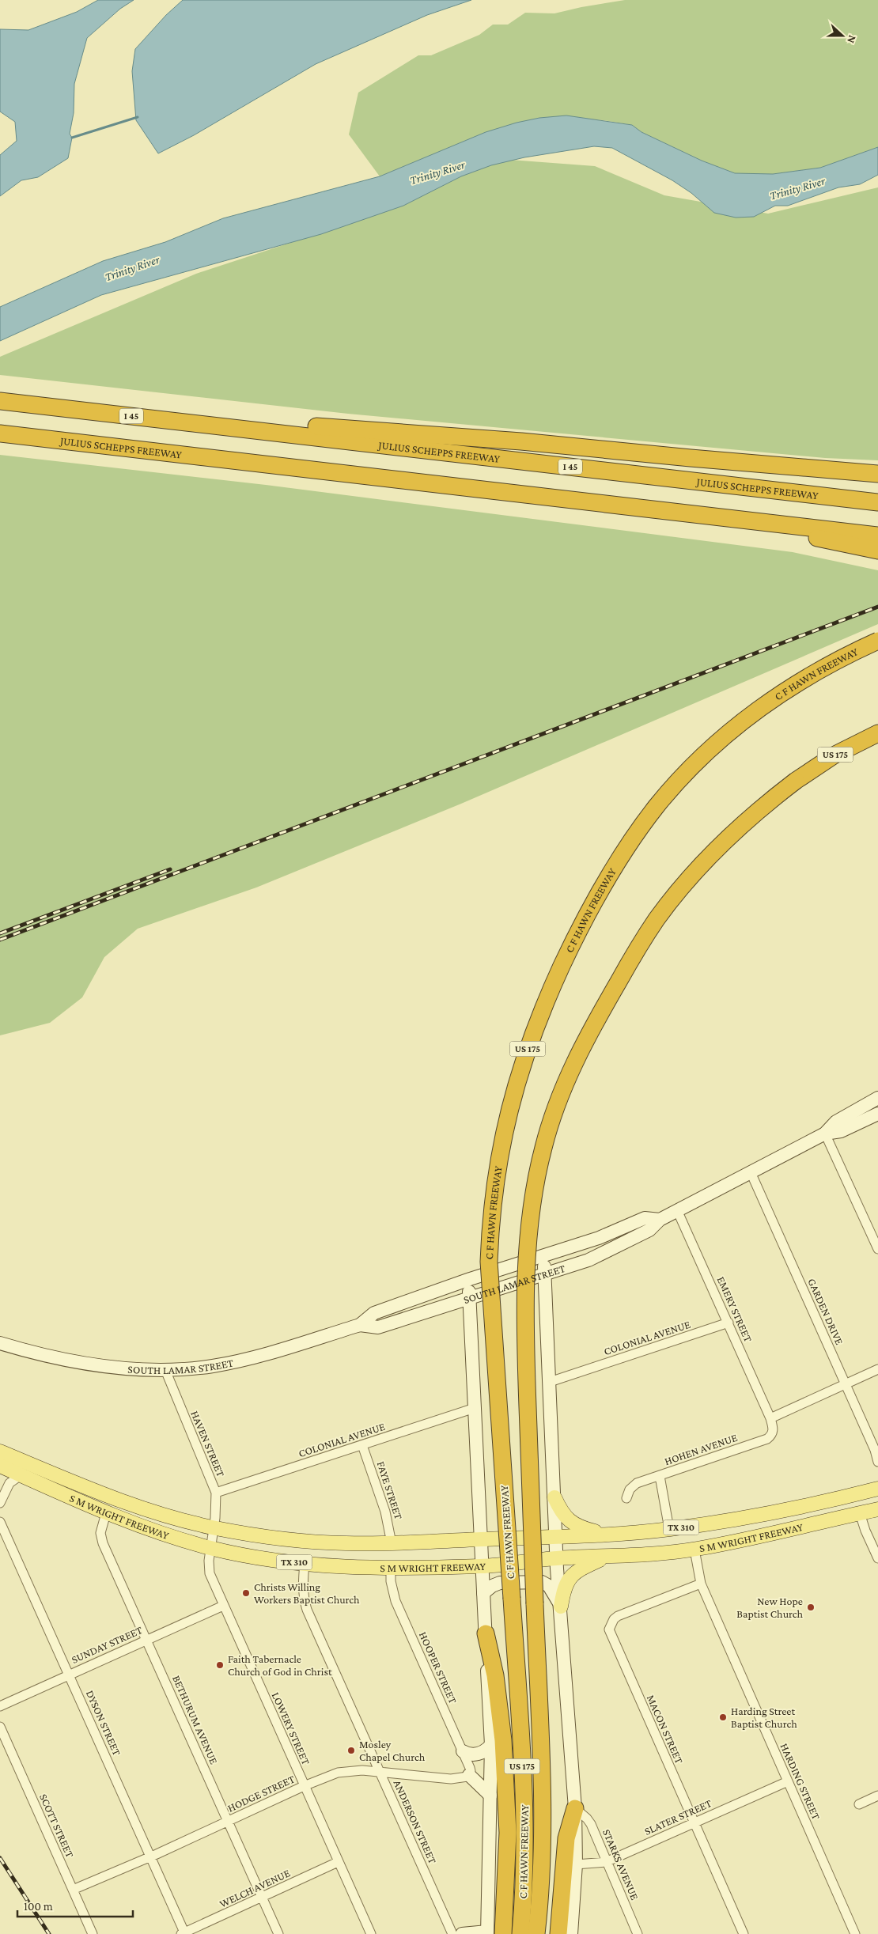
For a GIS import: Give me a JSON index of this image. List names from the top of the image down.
{
  "streets": {
    "highway": [
      "I 45",
      "JULIUS SCHEPPS FREEWAY",
      "C F HAWN FREEWAY",
      "US 175"
    ],
    "main road": ["SOUTH LAMAR STREET", "S M WRIGHT FREEWAY", "TX 310"],
    "street": [
      "EMERY STREET",
      "GARDEN DRIVE",
      "COLONIAL AVENUE",
      "HAVEN STREET",
      "HOHEN AVENUE",
      "FAYE STREET",
      "SUNDAY STREET",
      "HOOPER STREET",
      "BETHURUM AVENUE",
      "DYSON STREET",
      "LOWERY STREET",
      "MACON STREET",
      "HARDING STREET",
      "HODGE STREET",
      "SLATER STREET",
      "ANDERSON STREET",
      "SCOTT STREET",
      "STARKS AVENUE",
      "WELCH AVENUE"
    ]
  },
  "crossings": [
    ["SOUTH LAMAR STREET", "EMERY STREET"],
    ["SOUTH LAMAR STREET", "GARDEN DRIVE"],
    ["SOUTH LAMAR STREET", "HAVEN STREET"],
    ["EMERY STREET", "COLONIAL AVENUE"],
    ["EMERY STREET", "HOHEN AVENUE"],
    ["COLONIAL AVENUE", "HAVEN STREET"],
    ["COLONIAL AVENUE", "FAYE STREET"],
    ["HAVEN STREET", "S M WRIGHT FREEWAY"],
    ["HAVEN STREET", "LOWERY STREET"],
    ["FAYE STREET", "S M WRIGHT FREEWAY"],
    ["S M WRIGHT FREEWAY", "HOOPER STREET"],
    ["S M WRIGHT FREEWAY", "BETHURUM AVENUE"],
    ["S M WRIGHT FREEWAY", "LOWERY STREET"],
    ["S M WRIGHT FREEWAY", "HARDING STREET"],
    ["S M WRIGHT FREEWAY", "ANDERSON STREET"],
    ["SUNDAY STREET", "BETHURUM AVENUE"],
    ["SUNDAY STREET", "DYSON STREET"],
    ["SUNDAY STREET", "LOWERY STREET"],
    ["HOOPER STREET", "HODGE STREET"],
    ["BETHURUM AVENUE", "HODGE STREET"],
    ["BETHURUM AVENUE", "WELCH AVENUE"],
    ["DYSON STREET", "HODGE STREET"],
    ["DYSON STREET", "WELCH AVENUE"],
    ["LOWERY STREET", "HODGE STREET"],
    ["LOWERY STREET", "WELCH AVENUE"],
    ["MACON STREET", "HARDING STREET"],
    ["MACON STREET", "SLATER STREET"],
    ["HARDING STREET", "SLATER STREET"],
    ["HODGE STREET", "ANDERSON STREET"],
    ["HODGE STREET", "SCOTT STREET"],
    ["SLATER STREET", "STARKS AVENUE"]
  ],
  "water": ["Trinity River"],
  "places": [
    "Christs Willing Workers Baptist Church",
    "New Hope Baptist Church",
    "Faith Tabernacle Church of God in Christ",
    "Harding Street Baptist Church",
    "Mosley Chapel Church"
  ],
  "scale_bar": "100 m",
  "north": "right"
}
